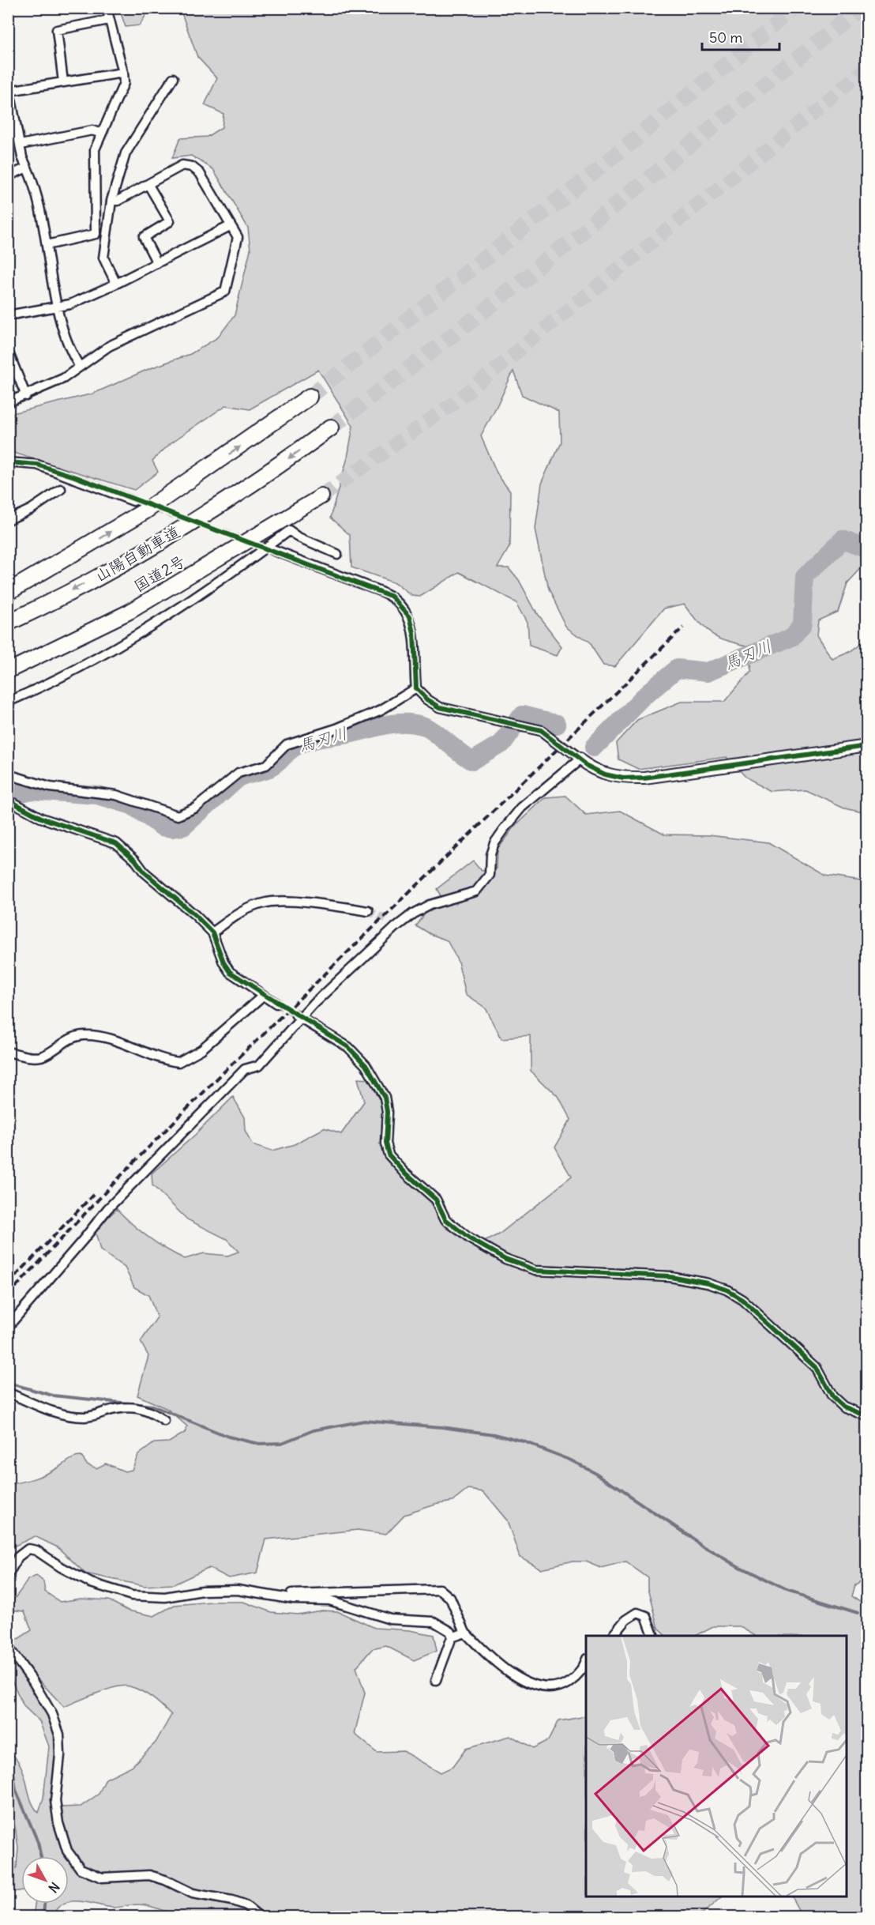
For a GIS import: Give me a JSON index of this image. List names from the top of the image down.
{
  "streets": {
    "highway": ["山陽自動車道", "国道2号"]
  },
  "water": ["馬刃川"],
  "scale_bar": "50 m",
  "north": "bottom right"
}
